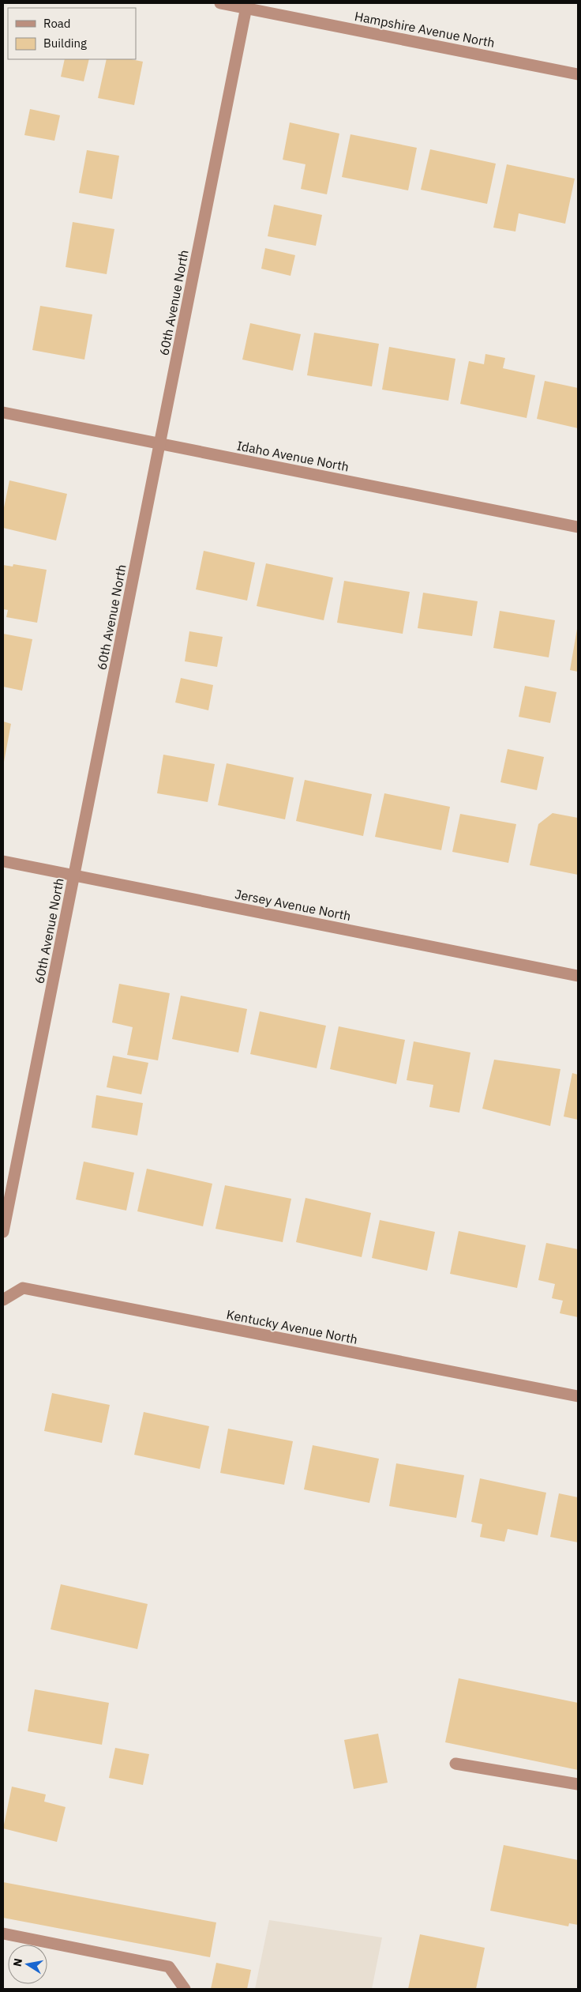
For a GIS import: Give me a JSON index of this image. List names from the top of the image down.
{
  "streets": {
    "street": [
      "Hampshire Avenue North",
      "60th Avenue North",
      "Idaho Avenue North",
      "Jersey Avenue North",
      "Kentucky Avenue North"
    ]
  },
  "crossings": [
    ["Hampshire Avenue North", "60th Avenue North"],
    ["60th Avenue North", "Idaho Avenue North"],
    ["60th Avenue North", "Jersey Avenue North"]
  ],
  "legend": ["Road", "Building"],
  "north": "left"
}
